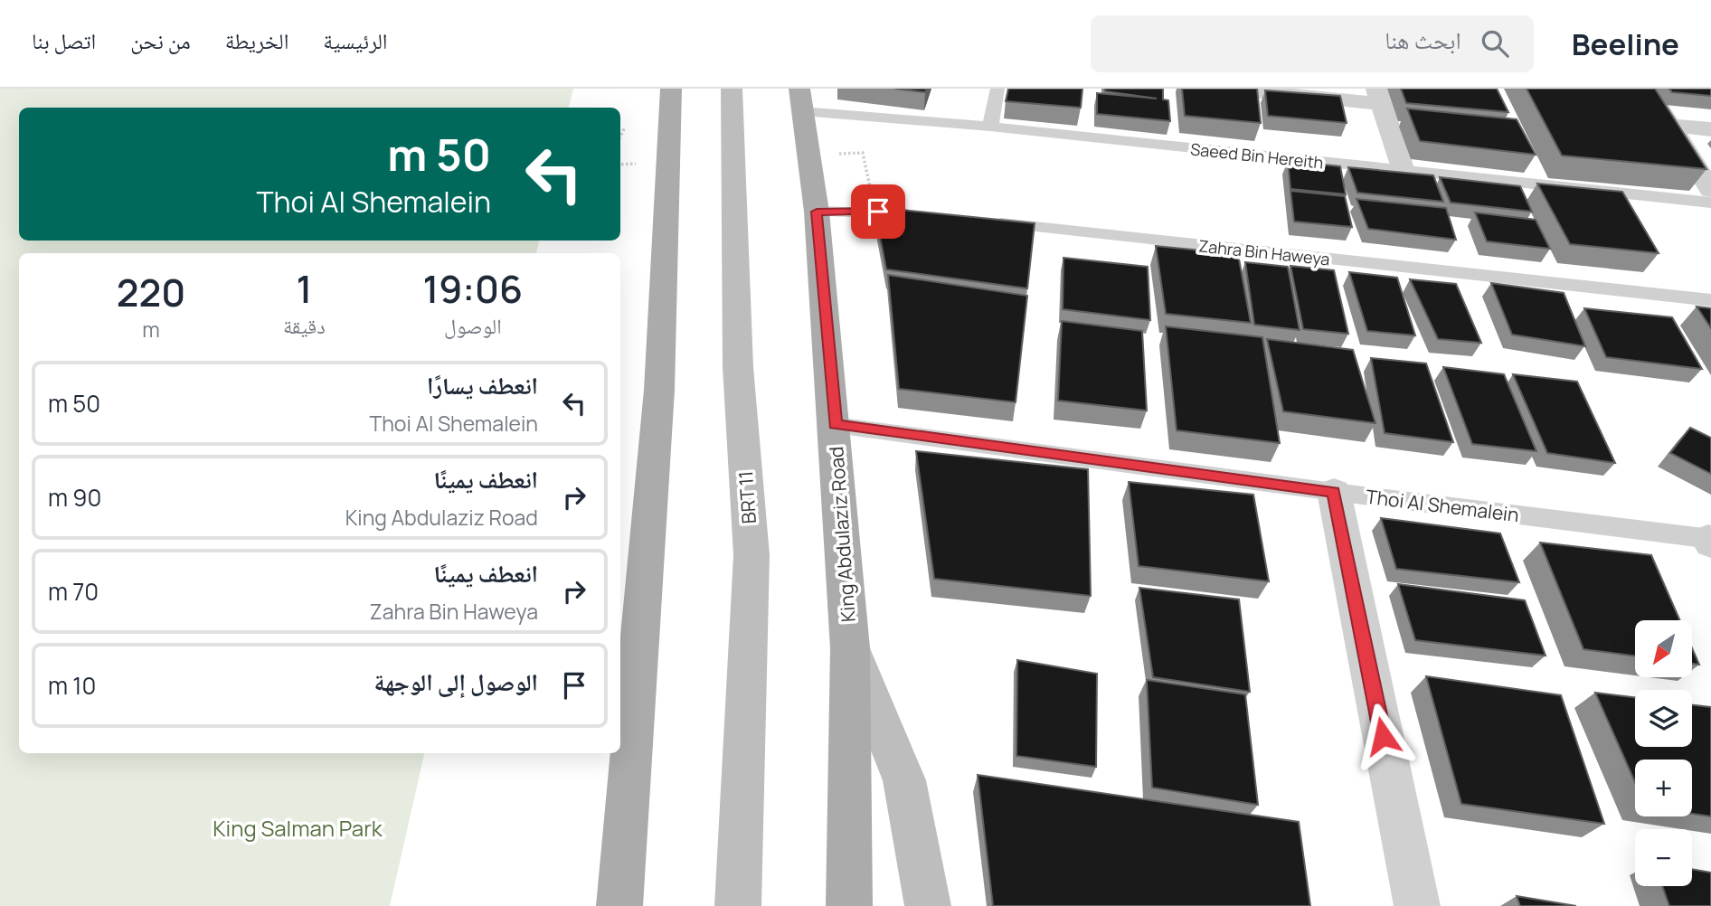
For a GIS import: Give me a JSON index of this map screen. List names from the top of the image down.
{
  "streets": {
    "main road": ["BRT 11", "King Abdulaziz Road"],
    "lane": ["Saeed Bin Hereith", "Zahra Bin Haweya", "Thoi Al Shemalein"]
  },
  "crossings": [
    ["Saeed Bin Hereith", "King Abdulaziz Road"],
    ["Thoi Al Shemalein", "King Abdulaziz Road"]
  ],
  "parks": ["King Salman Park"],
  "north": "bottom left",
  "page": {
    "header": "Beeline",
    "search": "ابحث هنا",
    "nav": [
      "الرئيسية",
      "الخريطة",
      "من نحن",
      "اتصل بنا"
    ],
    "turn": ["50 m", "Thoi Al Shemalein"],
    "eta": [
      "19:06",
      "الوصول",
      "1",
      "دقيقة",
      "220",
      "m"
    ],
    "list": [
      {
        "name": "انعطف يسارًا",
        "note": "Thoi Al Shemalein",
        "value": "50 m"
      },
      {
        "name": "انعطف يمينًا",
        "note": "King Abdulaziz Road",
        "value": "90 m"
      },
      {
        "name": "انعطف يمينًا",
        "note": "Zahra Bin Haweya",
        "value": "70 m"
      },
      {
        "name": "الوصول إلى الوجهة",
        "value": "10 m"
      }
    ],
    "map_buttons": ["+", "−"]
  }
}
